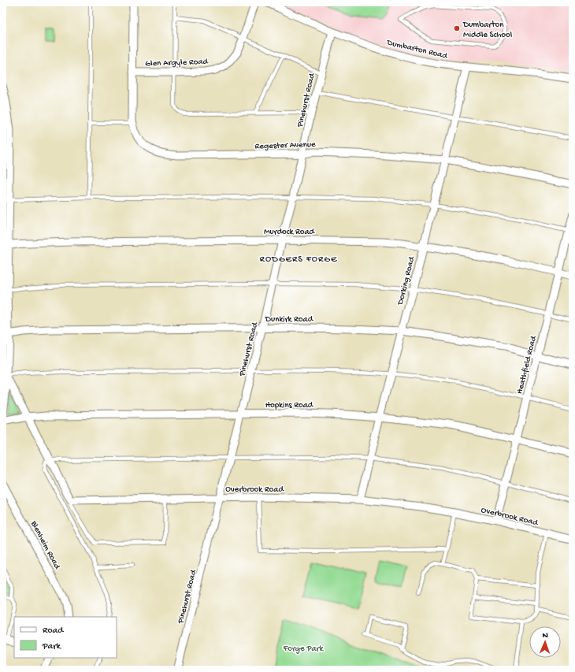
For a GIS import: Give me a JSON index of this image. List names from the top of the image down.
{
  "streets": {
    "street": [
      "Dumbarton Road",
      "Glen Argyle Road",
      "Pinehurst Road",
      "Regester Avenue",
      "Murdock Road",
      "Dorking Road",
      "Dunkirk Road",
      "Heathfield Road",
      "Hopkins Road",
      "Overbrook Road",
      "Blenheim Road"
    ]
  },
  "crossings": [
    ["Dumbarton Road", "Pinehurst Road"],
    ["Dumbarton Road", "Dorking Road"],
    ["Glen Argyle Road", "Regester Avenue"],
    ["Pinehurst Road", "Regester Avenue"],
    ["Pinehurst Road", "Murdock Road"],
    ["Pinehurst Road", "Dunkirk Road"],
    ["Pinehurst Road", "Hopkins Road"],
    ["Pinehurst Road", "Overbrook Road"],
    ["Regester Avenue", "Dorking Road"],
    ["Murdock Road", "Dorking Road"],
    ["Murdock Road", "Heathfield Road"],
    ["Dorking Road", "Dunkirk Road"],
    ["Dorking Road", "Hopkins Road"],
    ["Dorking Road", "Overbrook Road"],
    ["Dunkirk Road", "Heathfield Road"],
    ["Heathfield Road", "Hopkins Road"],
    ["Heathfield Road", "Overbrook Road"]
  ],
  "districts": ["RODGERS FORGE"],
  "parks": ["Forge Park"],
  "places": ["Dumbarton Middle School"],
  "legend": ["Road", "Park"],
  "north": "top"
}
